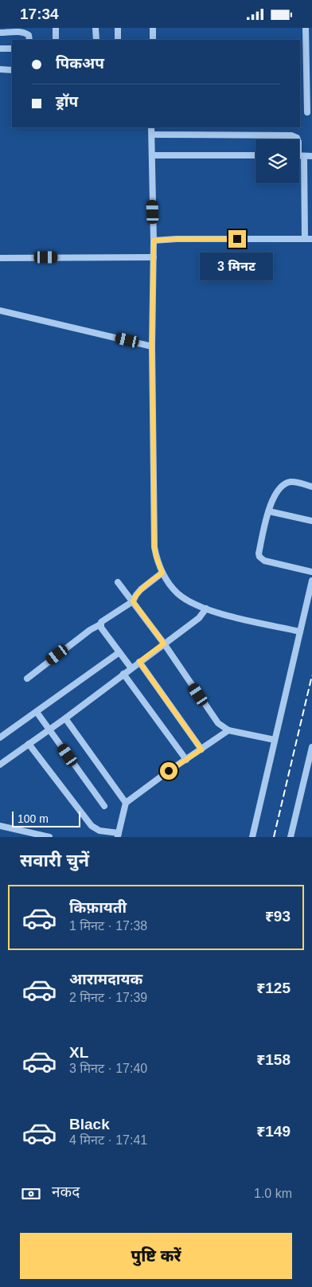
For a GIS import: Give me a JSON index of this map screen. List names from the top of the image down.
{
  "scale_bar": "100 m",
  "page": {
    "status": "17:34",
    "banner": ["पिकअप", "ड्रॉप"],
    "bubble": "3 मिनट",
    "scale": "100 m",
    "heading": "सवारी चुनें",
    "list": [
      {
        "name": "किफ़ायती",
        "note": "1 मिनट · 17:38",
        "value": "₹93"
      },
      {
        "name": "आरामदायक",
        "note": "2 मिनट · 17:39",
        "value": "₹125"
      },
      {
        "name": "XL",
        "note": "3 मिनट · 17:40",
        "value": "₹158"
      },
      {
        "name": "Black",
        "note": "4 मिनट · 17:41",
        "value": "₹149"
      }
    ],
    "pay": ["नकद", "1.0 km"],
    "buttons": "पुष्टि करें"
  }
}
